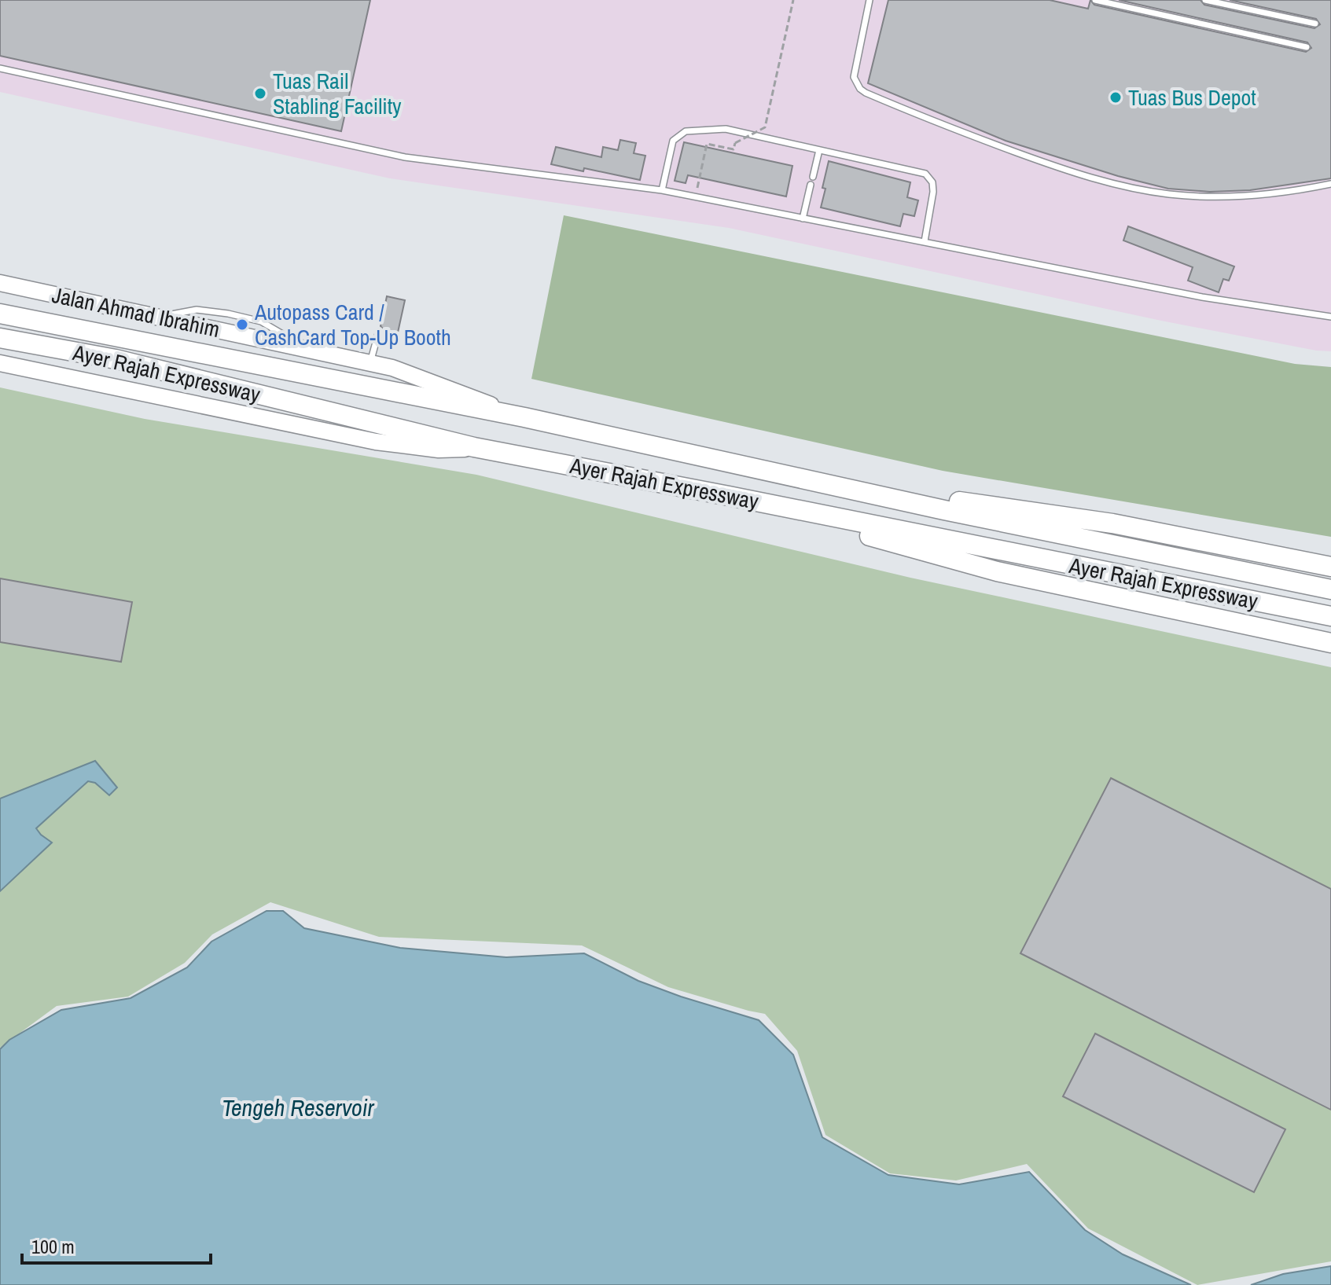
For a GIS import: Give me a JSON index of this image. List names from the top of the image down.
{
  "streets": {
    "highway": ["Ayer Rajah Expressway"],
    "main road": ["Jalan Ahmad Ibrahim"]
  },
  "crossings": [
    ["Jalan Ahmad Ibrahim", "Ayer Rajah Expressway"]
  ],
  "water": ["Tengeh Reservoir"],
  "places": ["Tuas Rail Stabling Facility", "Tuas Bus Depot", "Autopass Card / CashCard Top-Up Booth"],
  "scale_bar": "100 m"
}
